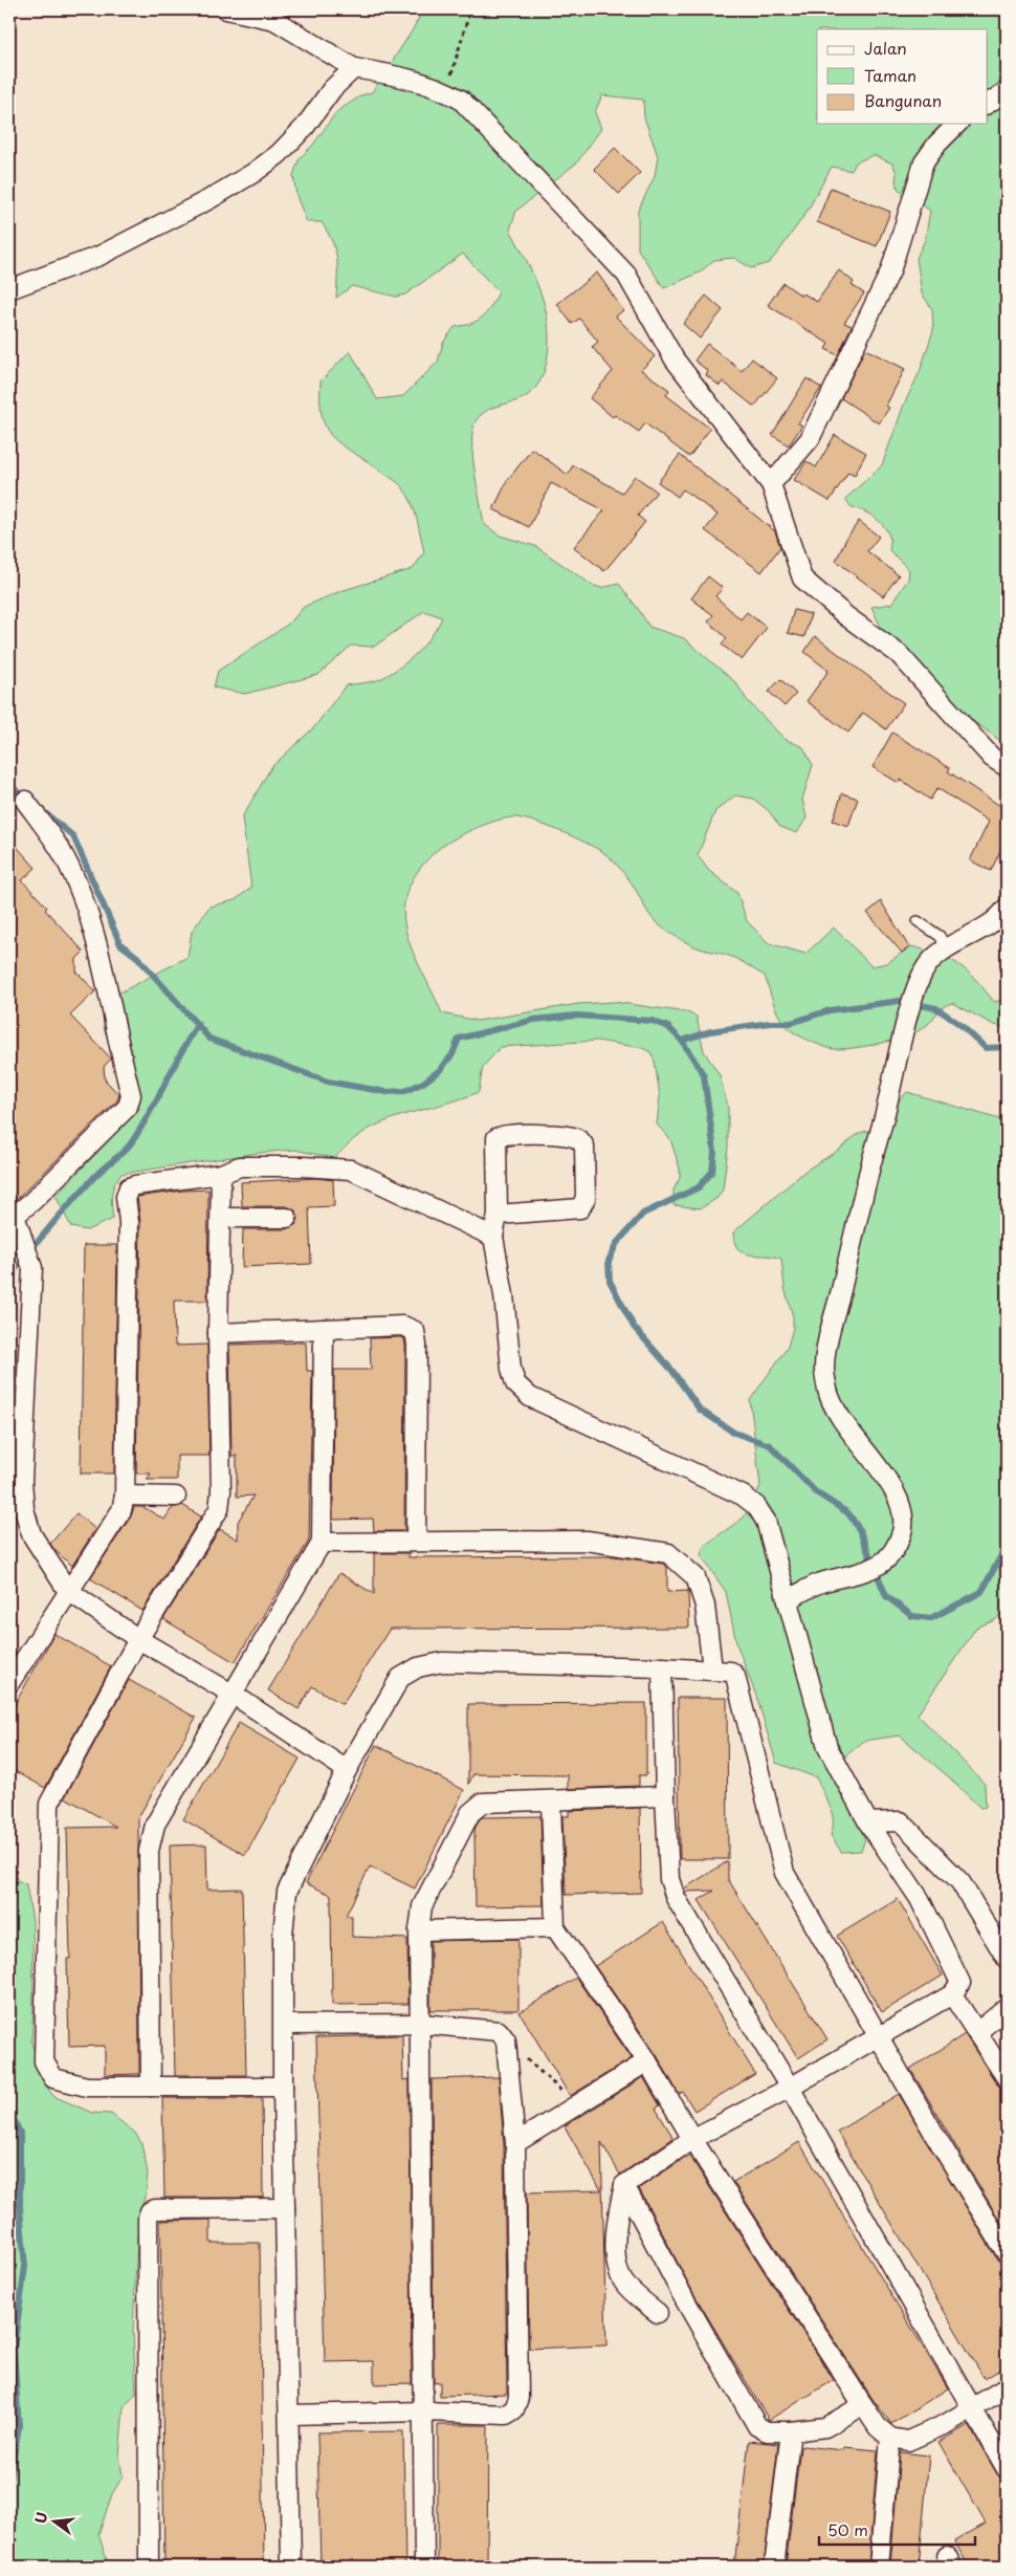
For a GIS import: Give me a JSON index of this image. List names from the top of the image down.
{
  "legend": ["Jalan", "Taman", "Bangunan"],
  "scale_bar": "50 m",
  "north": "left"
}
